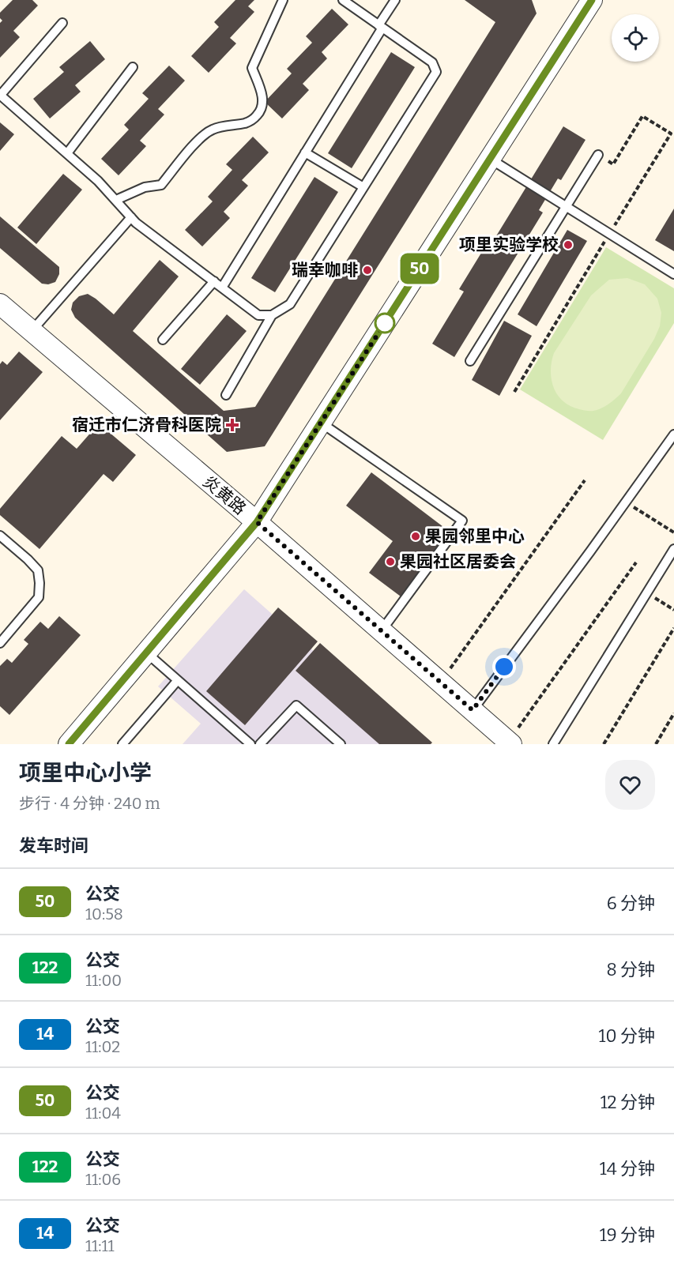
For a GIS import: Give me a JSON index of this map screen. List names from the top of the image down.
{
  "streets": {
    "street": ["炎黄路"]
  },
  "places": {
    "other": [
      "项里实验学校",
      "瑞幸咖啡",
      "果园邻里中心",
      "果园社区居委会"
    ],
    "health": ["宿迁市仁济骨科医院"]
  },
  "lines": ["bus line 50"],
  "page": {
    "on_map": "50",
    "heading": [
      ["项里中心小学", "步行 · 4 分钟 · 240 m"],
      "发车时间"
    ],
    "list": [
      {
        "mark": "50",
        "name": "公交",
        "note": "10:58",
        "value": "6 分钟"
      },
      {
        "mark": "122",
        "name": "公交",
        "note": "11:00",
        "value": "8 分钟"
      },
      {
        "mark": "14",
        "name": "公交",
        "note": "11:02",
        "value": "10 分钟"
      },
      {
        "mark": "50",
        "name": "公交",
        "note": "11:04",
        "value": "12 分钟"
      },
      {
        "mark": "122",
        "name": "公交",
        "note": "11:06",
        "value": "14 分钟"
      },
      {
        "mark": "14",
        "name": "公交",
        "note": "11:11",
        "value": "19 分钟"
      }
    ]
  }
}
